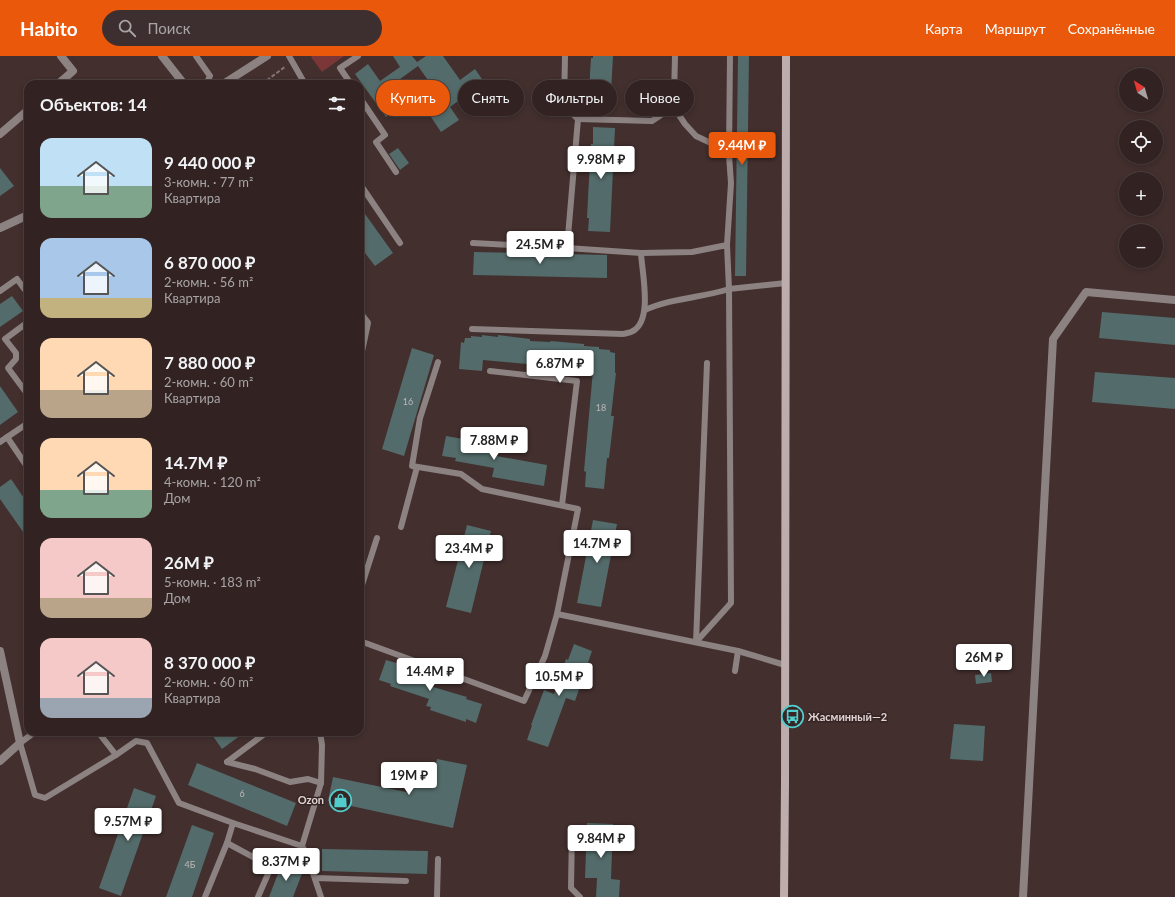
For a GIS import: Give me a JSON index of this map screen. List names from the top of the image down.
{
  "places": {
    "bus stop": ["Жасминный—2"],
    "shop": ["Ozon"]
  },
  "house_numbers": [
    "16",
    "18",
    "6",
    "4Б"
  ],
  "north": "top left",
  "page": {
    "header": "Habito",
    "search": "Поиск",
    "nav": ["Карта", "Маршрут", "Сохранённые"],
    "map_buttons": ["+", "−"],
    "chip": [
      "Купить",
      "Снять",
      "Фильтры",
      "Новое"
    ],
    "heading": "Объектов: 14",
    "list": [
      {
        "name": "9 440 000 ₽",
        "note": "3-комн. · 77 m² · Квартира"
      },
      {
        "name": "6 870 000 ₽",
        "note": "2-комн. · 56 m² · Квартира"
      },
      {
        "name": "7 880 000 ₽",
        "note": "2-комн. · 60 m² · Квартира"
      },
      {
        "name": "14.7M ₽",
        "note": "4-комн. · 120 m² · Дом"
      },
      {
        "name": "26M ₽",
        "note": "5-комн. · 183 m² · Дом"
      },
      {
        "name": "8 370 000 ₽",
        "note": "2-комн. · 60 m² · Квартира"
      }
    ],
    "price": [
      "9.44M ₽",
      "9.98M ₽",
      "24.5M ₽",
      "6.87M ₽",
      "7.88M ₽",
      "14.7M ₽",
      "23.4M ₽",
      "26M ₽",
      "14.4M ₽",
      "10.5M ₽",
      "19M ₽",
      "9.57M ₽",
      "9.84M ₽",
      "8.37M ₽"
    ]
  }
}
